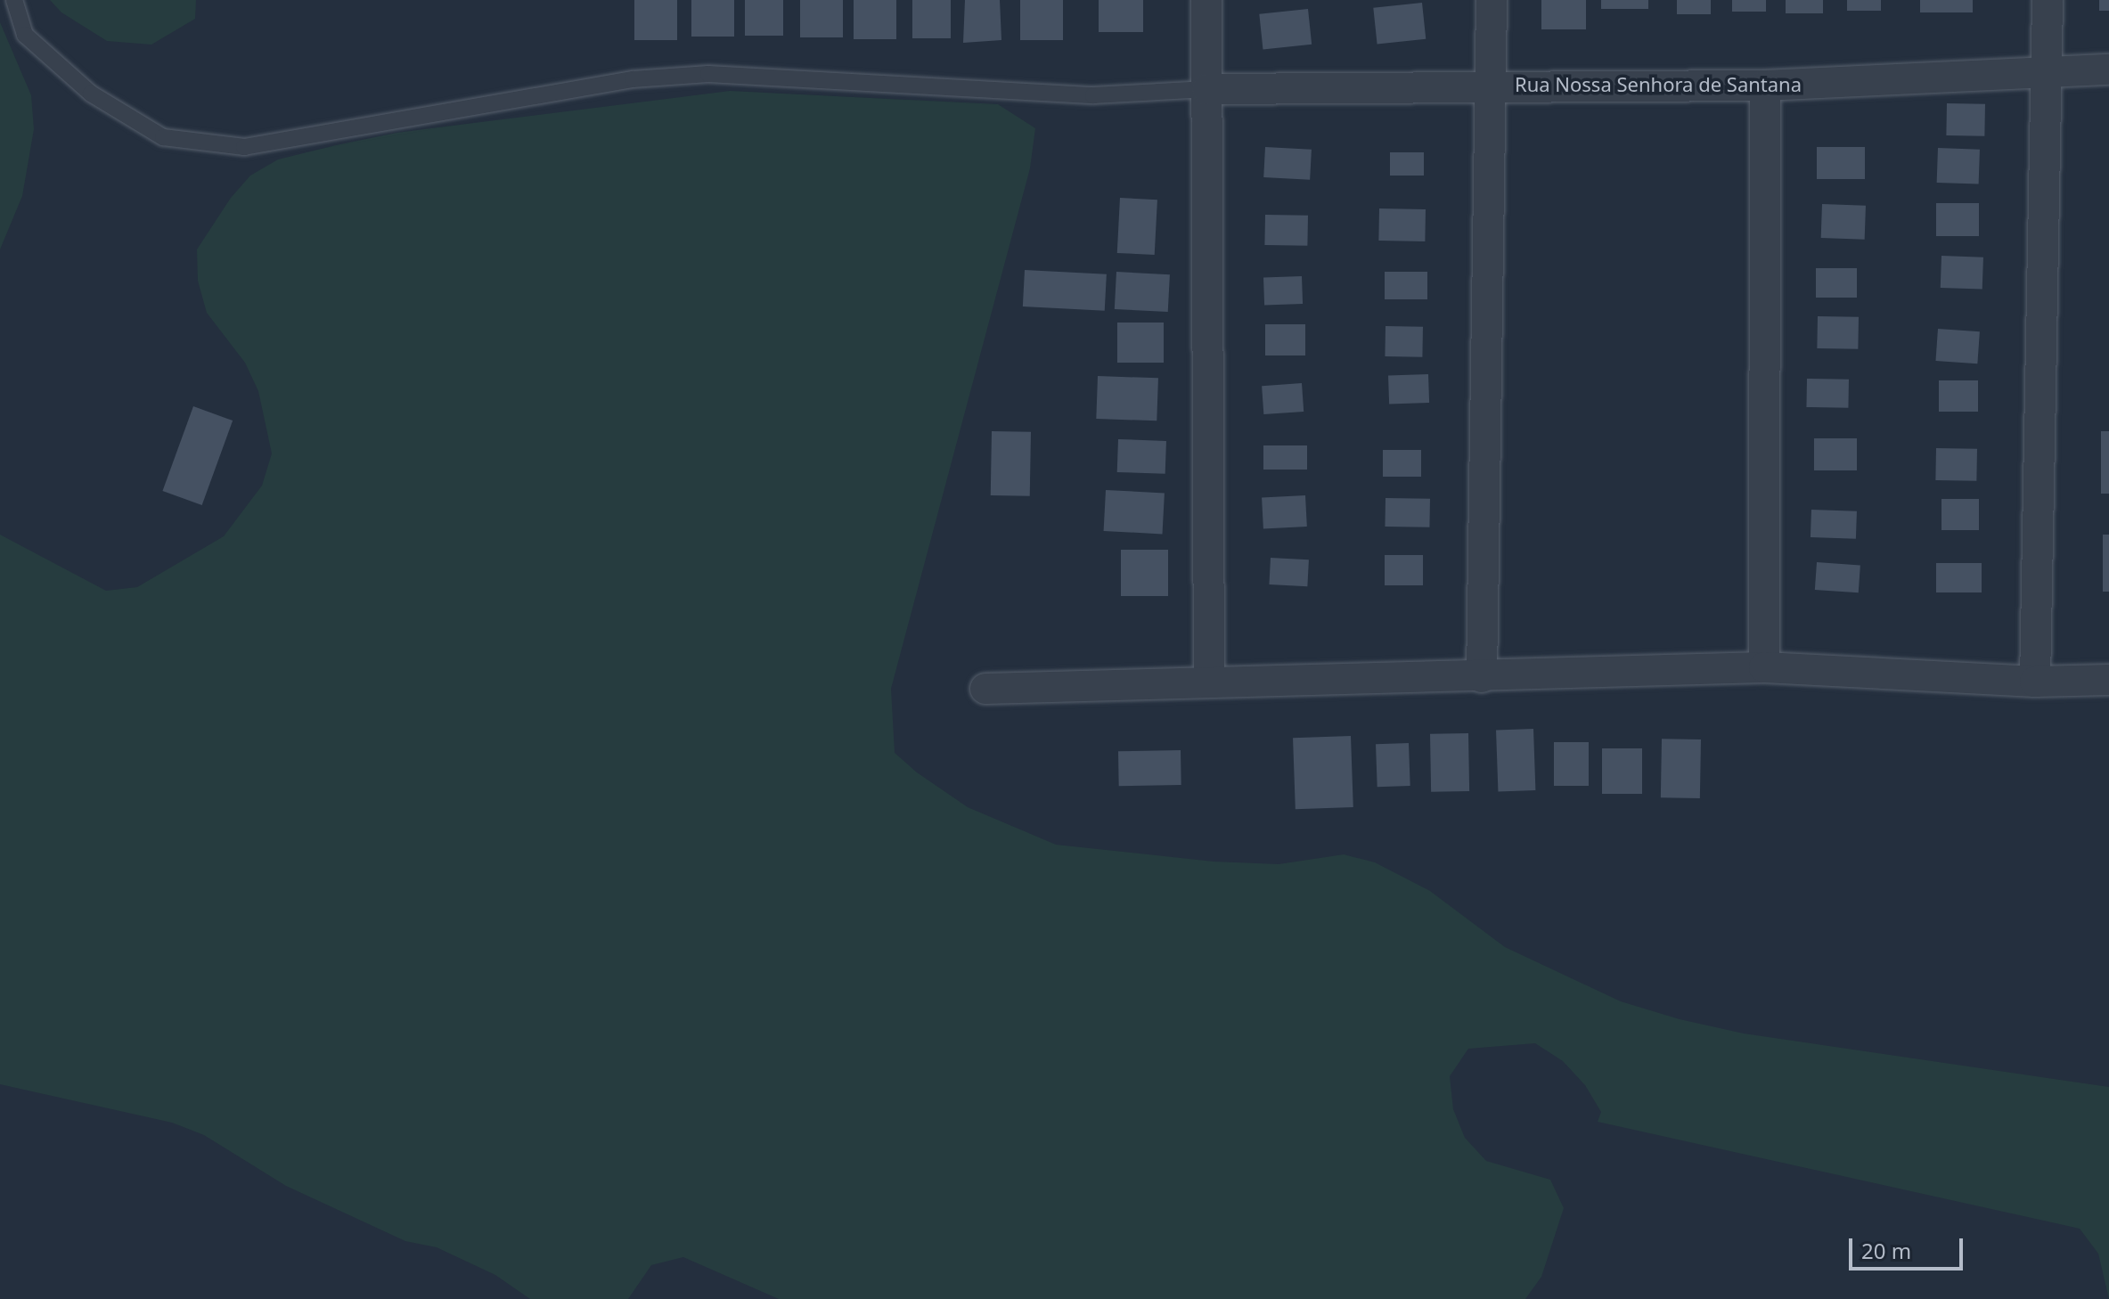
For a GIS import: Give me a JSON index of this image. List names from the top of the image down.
{
  "streets": {
    "street": ["Rua Nossa Senhora de Santana"]
  },
  "scale_bar": "20 m"
}
